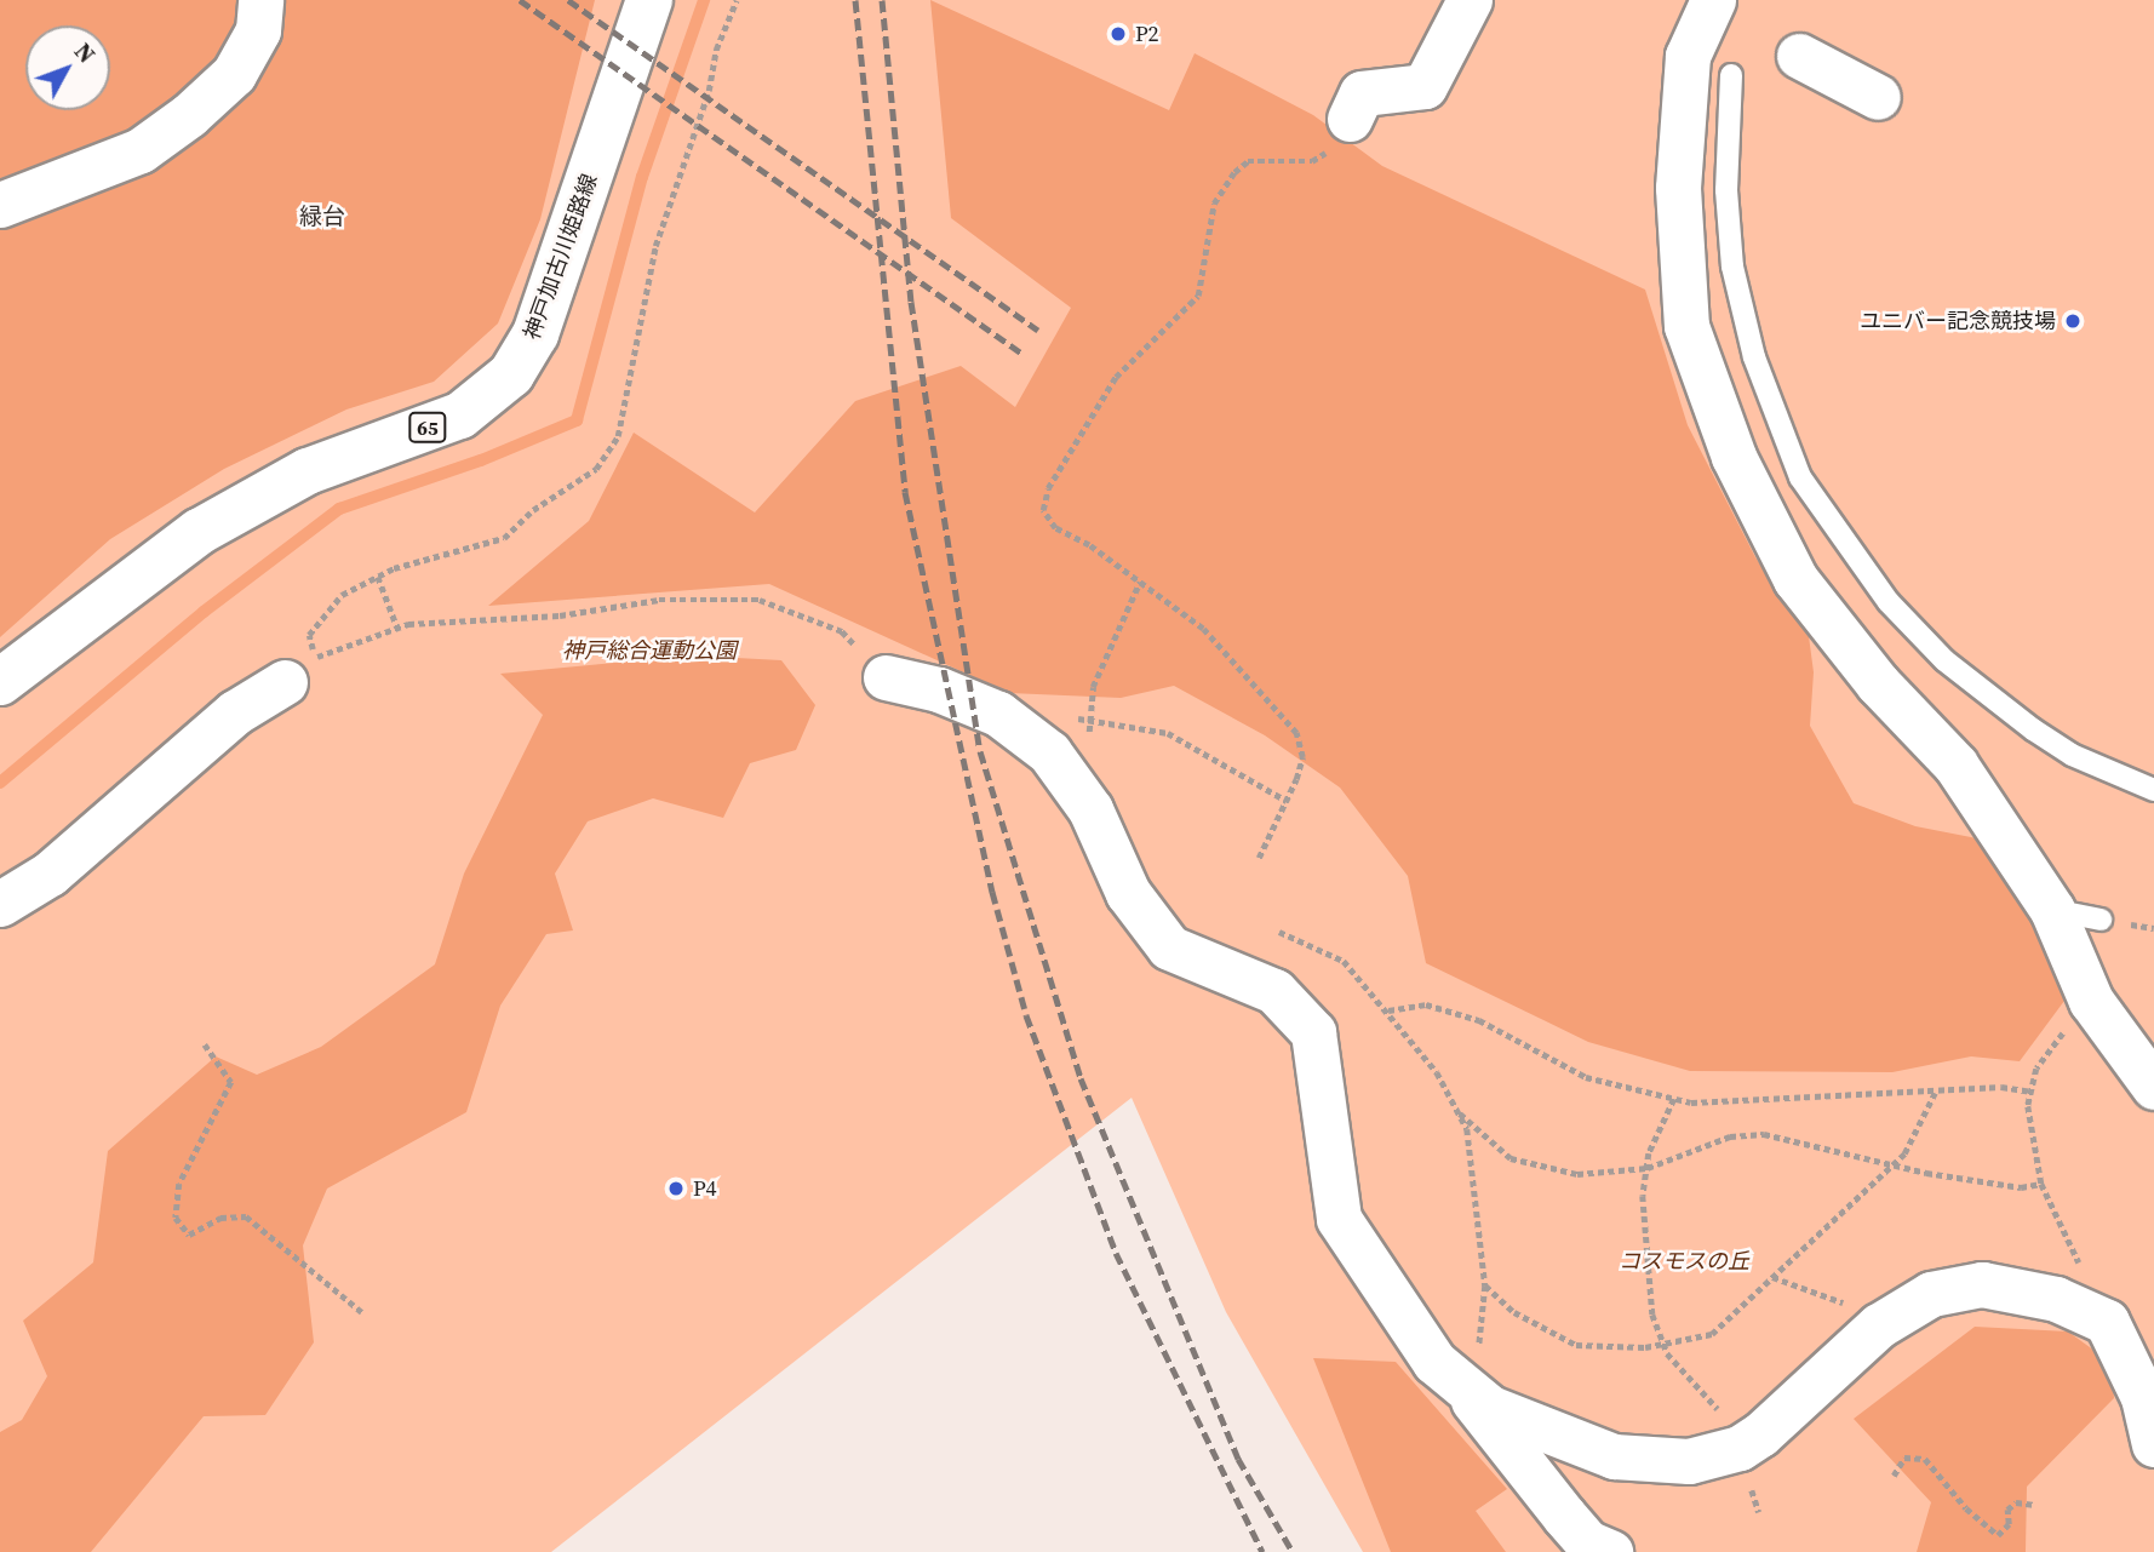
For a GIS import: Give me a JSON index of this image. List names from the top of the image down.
{
  "streets": {
    "main road": ["神戸加古川姫路線", "65"]
  },
  "districts": ["緑台"],
  "parks": ["神戸総合運動公園", "コスモスの丘"],
  "places": ["P2", "ユニバー記念競技場", "P4"],
  "north": "top right"
}
